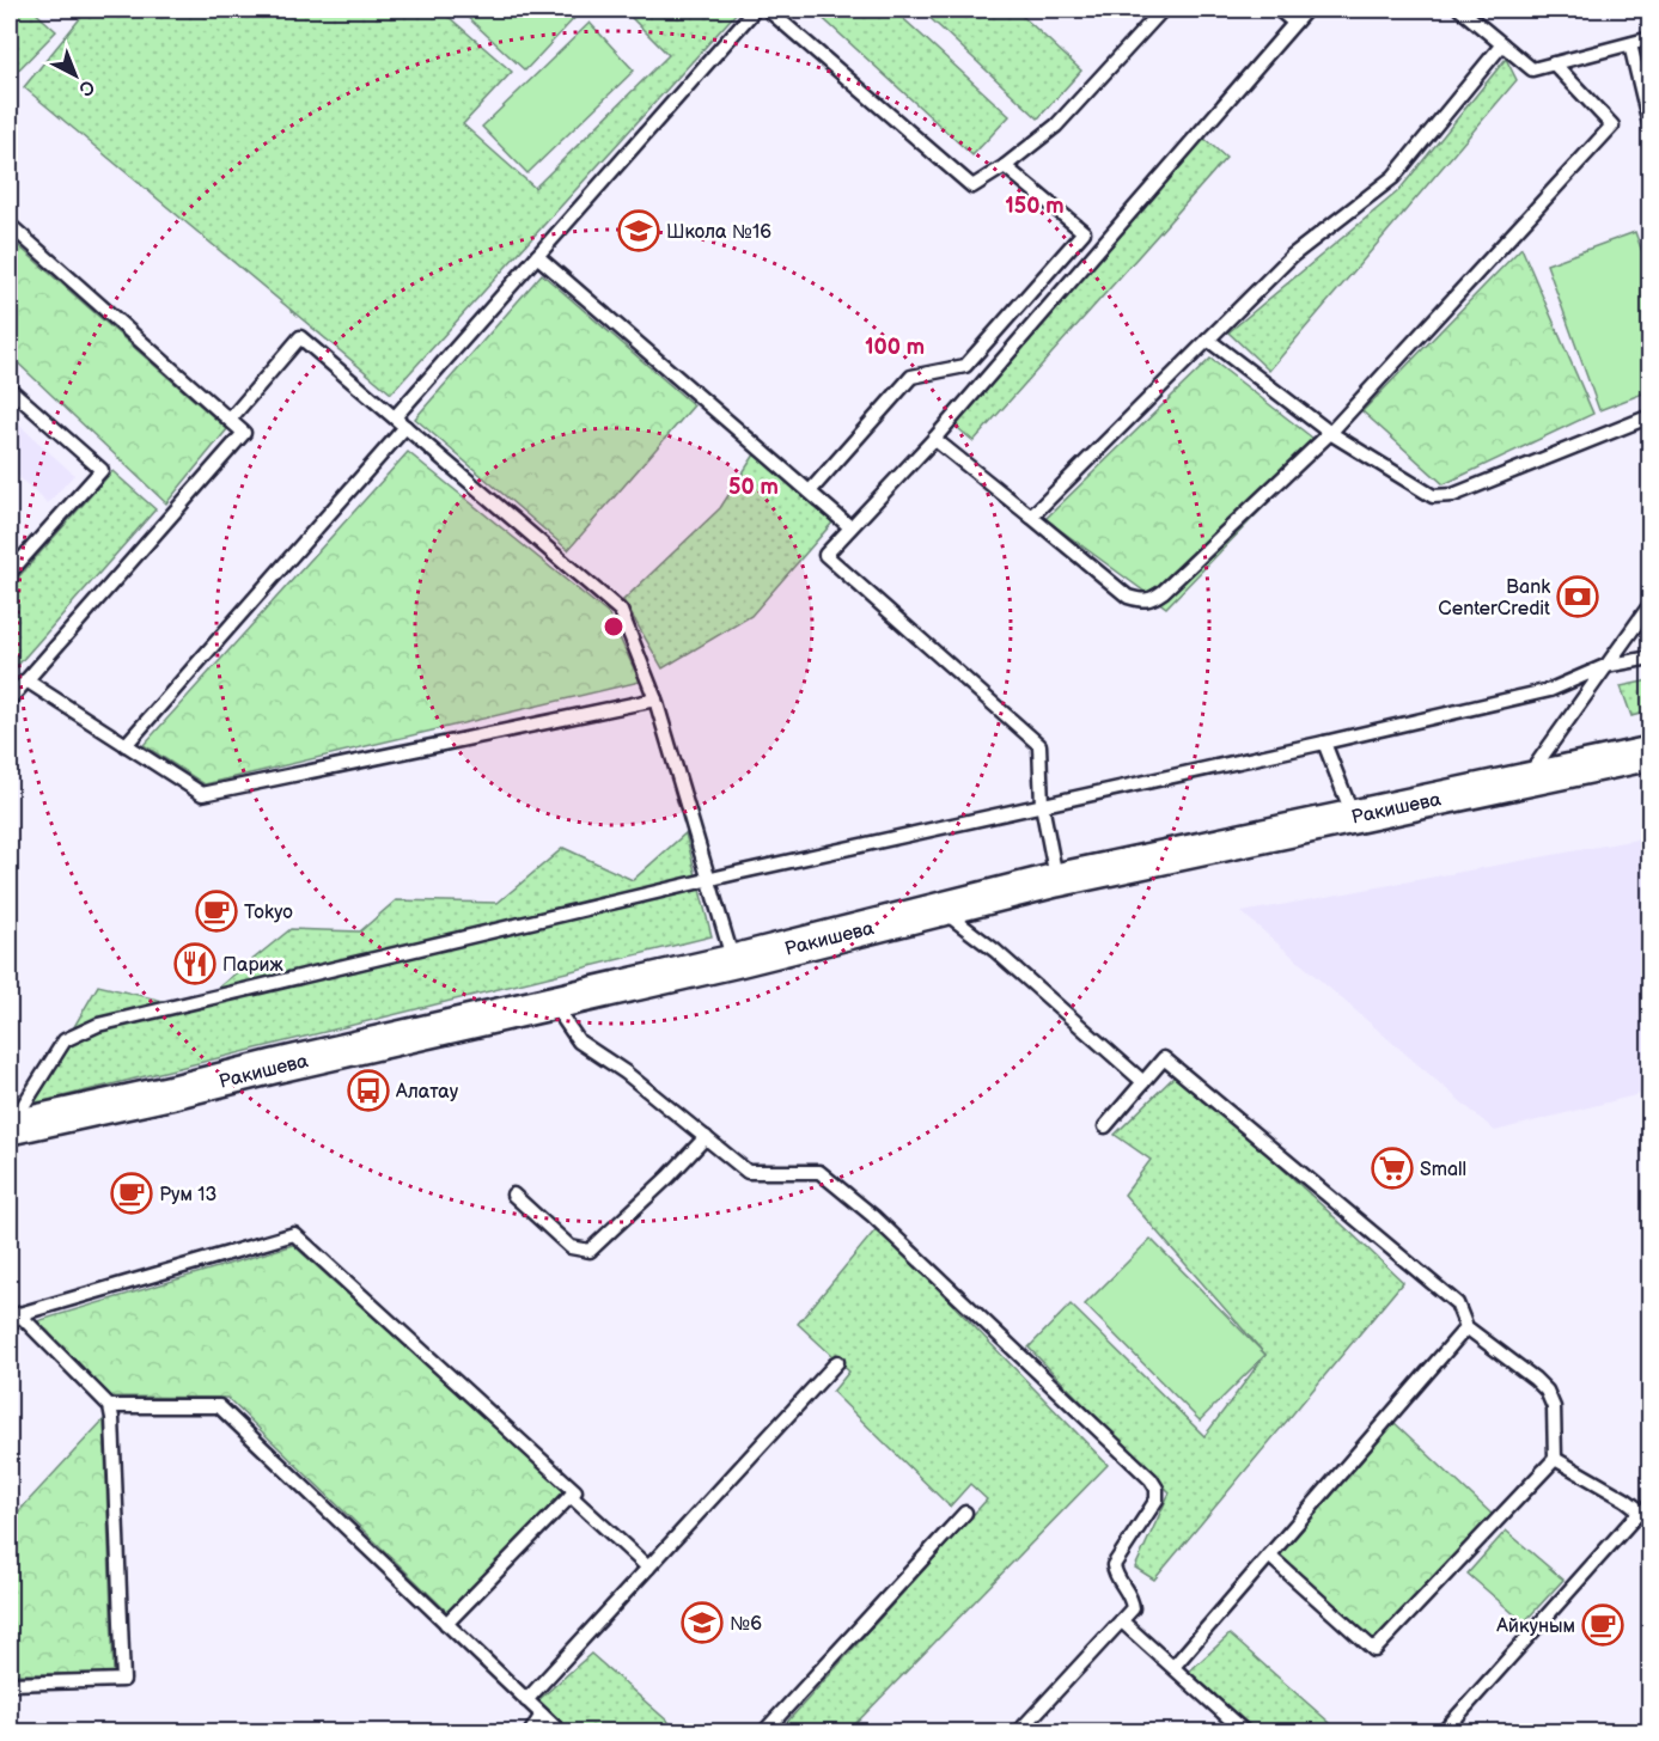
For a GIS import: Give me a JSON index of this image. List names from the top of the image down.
{
  "streets": {
    "street": ["Ракишева"]
  },
  "places": {
    "school or university": ["Школа №16", "№6"],
    "bank": ["Bank CenterCredit"],
    "cafe": ["Tokyo", "Рум 13", "Айкуным"],
    "restaurant": ["Париж"],
    "bus stop": ["Алатау"],
    "supermarket": ["Small"]
  },
  "north": "bottom right",
  "rings": ["150 m", "100 m", "50 m"]
}
